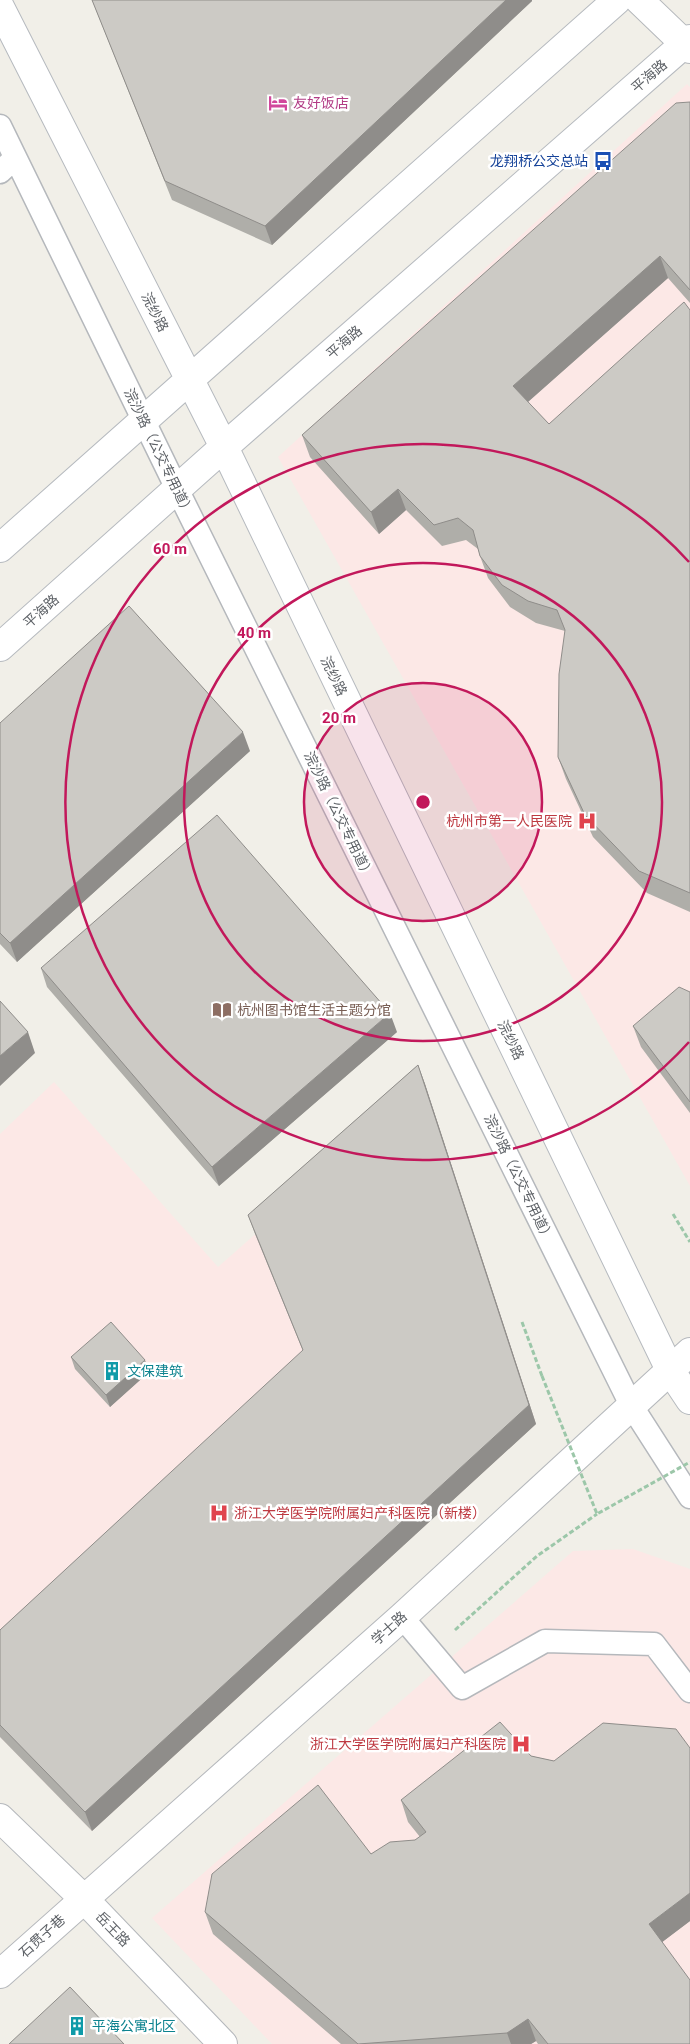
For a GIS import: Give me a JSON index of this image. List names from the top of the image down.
{
  "streets": {
    "main road": [
      "平海路",
      "浣纱路",
      "学士路",
      "岳王路",
      "石贯子巷"
    ],
    "lane": ["浣沙路（公交专用道）"]
  },
  "crossings": [
    ["平海路", "浣纱路"],
    ["平海路", "浣沙路（公交专用道）"],
    ["浣纱路", "学士路"],
    ["浣沙路（公交专用道）", "学士路"],
    ["学士路", "岳王路"],
    ["学士路", "石贯子巷"],
    ["岳王路", "石贯子巷"]
  ],
  "places": {
    "hotel": ["友好饭店"],
    "bus stop": ["龙翔桥公交总站"],
    "hospital": ["杭州市第一人民医院", "浙江大学医学院附属妇产科医院（新楼）", "浙江大学医学院附属妇产科医院"],
    "library": ["杭州图书馆生活主题分馆"],
    "building": ["文保建筑", "平海公寓北区"]
  },
  "rings": ["60 m", "40 m", "20 m"]
}
